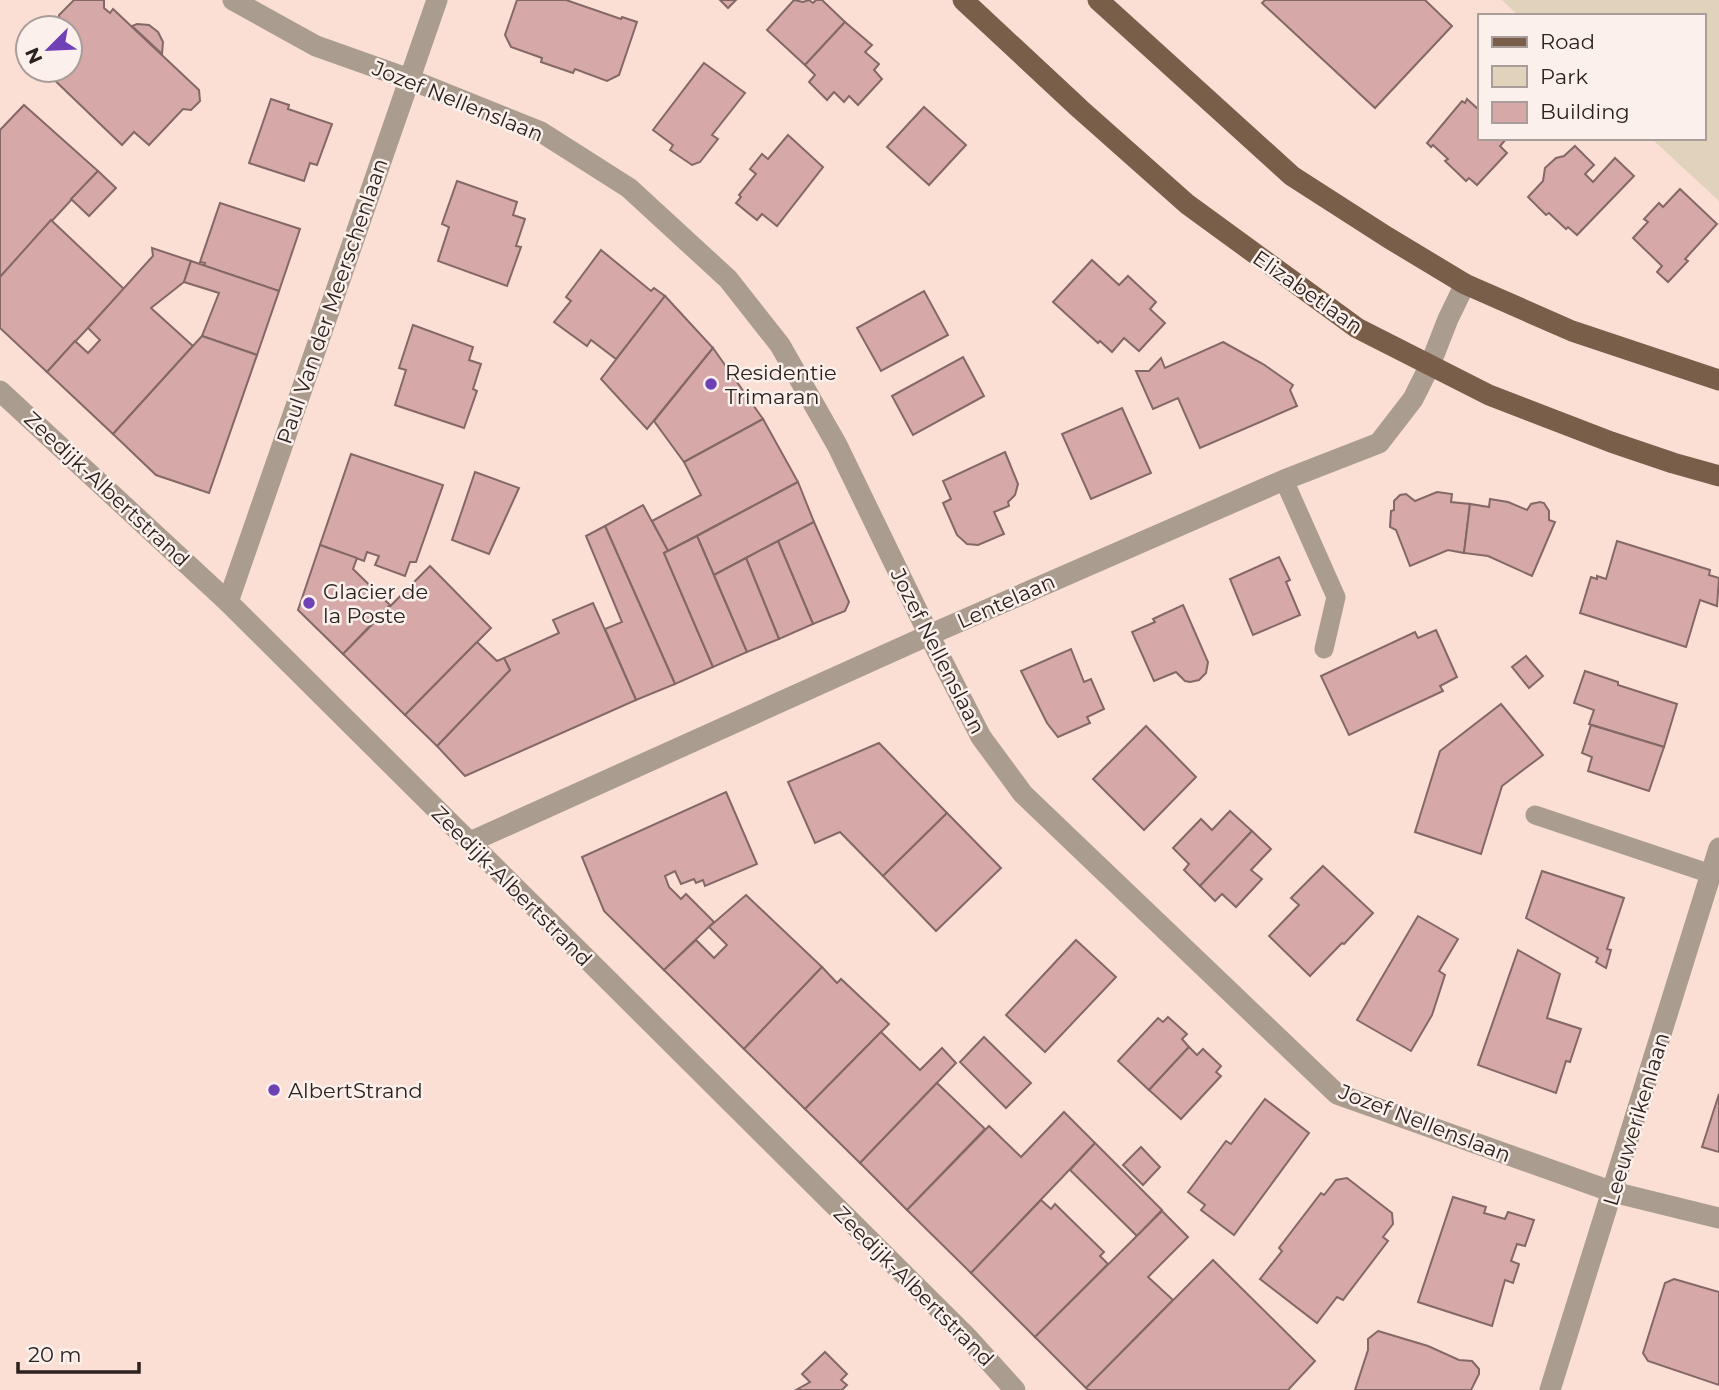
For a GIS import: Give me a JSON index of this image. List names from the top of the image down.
{
  "streets": {
    "main road": ["Elizabetlaan"],
    "street": [
      "Jozef Nellenslaan",
      "Paul Van der Meerschenlaan",
      "Zeedijk-Albertstrand",
      "Lentelaan",
      "Leeuwerikenlaan"
    ]
  },
  "crossings": [
    ["Jozef Nellenslaan", "Paul Van der Meerschenlaan"],
    ["Jozef Nellenslaan", "Lentelaan"],
    ["Jozef Nellenslaan", "Leeuwerikenlaan"],
    ["Elizabetlaan", "Lentelaan"],
    ["Paul Van der Meerschenlaan", "Zeedijk-Albertstrand"],
    ["Zeedijk-Albertstrand", "Lentelaan"]
  ],
  "places": ["Residentie Trimaran", "Glacier de la Poste", "AlbertStrand"],
  "legend": ["Road", "Park", "Building"],
  "scale_bar": "20 m",
  "north": "bottom left"
}
